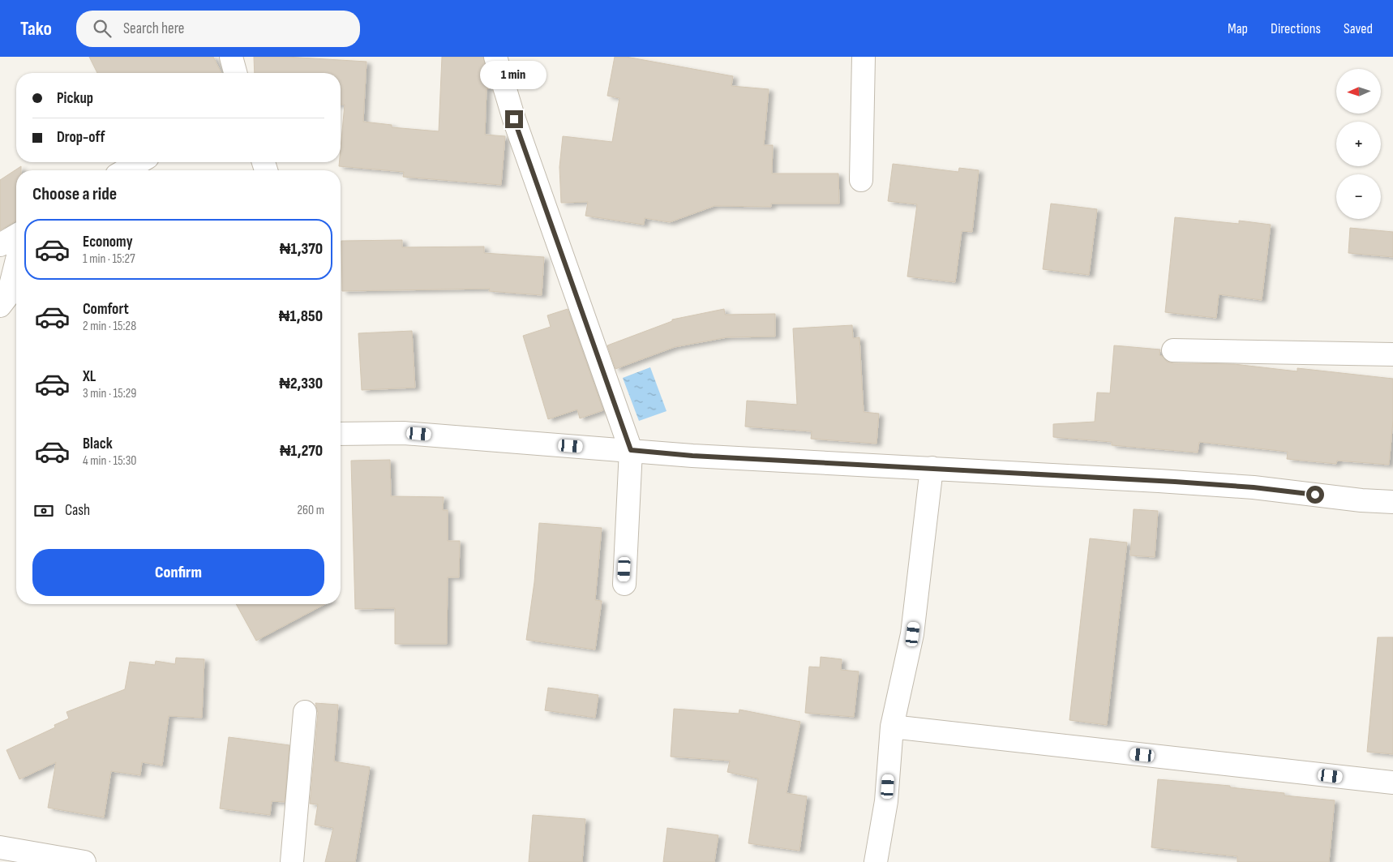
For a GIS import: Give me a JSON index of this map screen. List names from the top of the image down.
{
  "north": "left",
  "page": {
    "header": "Tako",
    "search": "Search here",
    "nav": ["Map", "Directions", "Saved"],
    "bubble": "1 min",
    "map_buttons": ["+", "−"],
    "banner": ["Pickup", "Drop-off"],
    "heading": "Choose a ride",
    "list": [
      {
        "name": "Economy",
        "note": "1 min · 15:27",
        "value": "₦1,370"
      },
      {
        "name": "Comfort",
        "note": "2 min · 15:28",
        "value": "₦1,850"
      },
      {
        "name": "XL",
        "note": "3 min · 15:29",
        "value": "₦2,330"
      },
      {
        "name": "Black",
        "note": "4 min · 15:30",
        "value": "₦1,270"
      }
    ],
    "pay": ["Cash", "260 m"],
    "buttons": "Confirm"
  }
}
